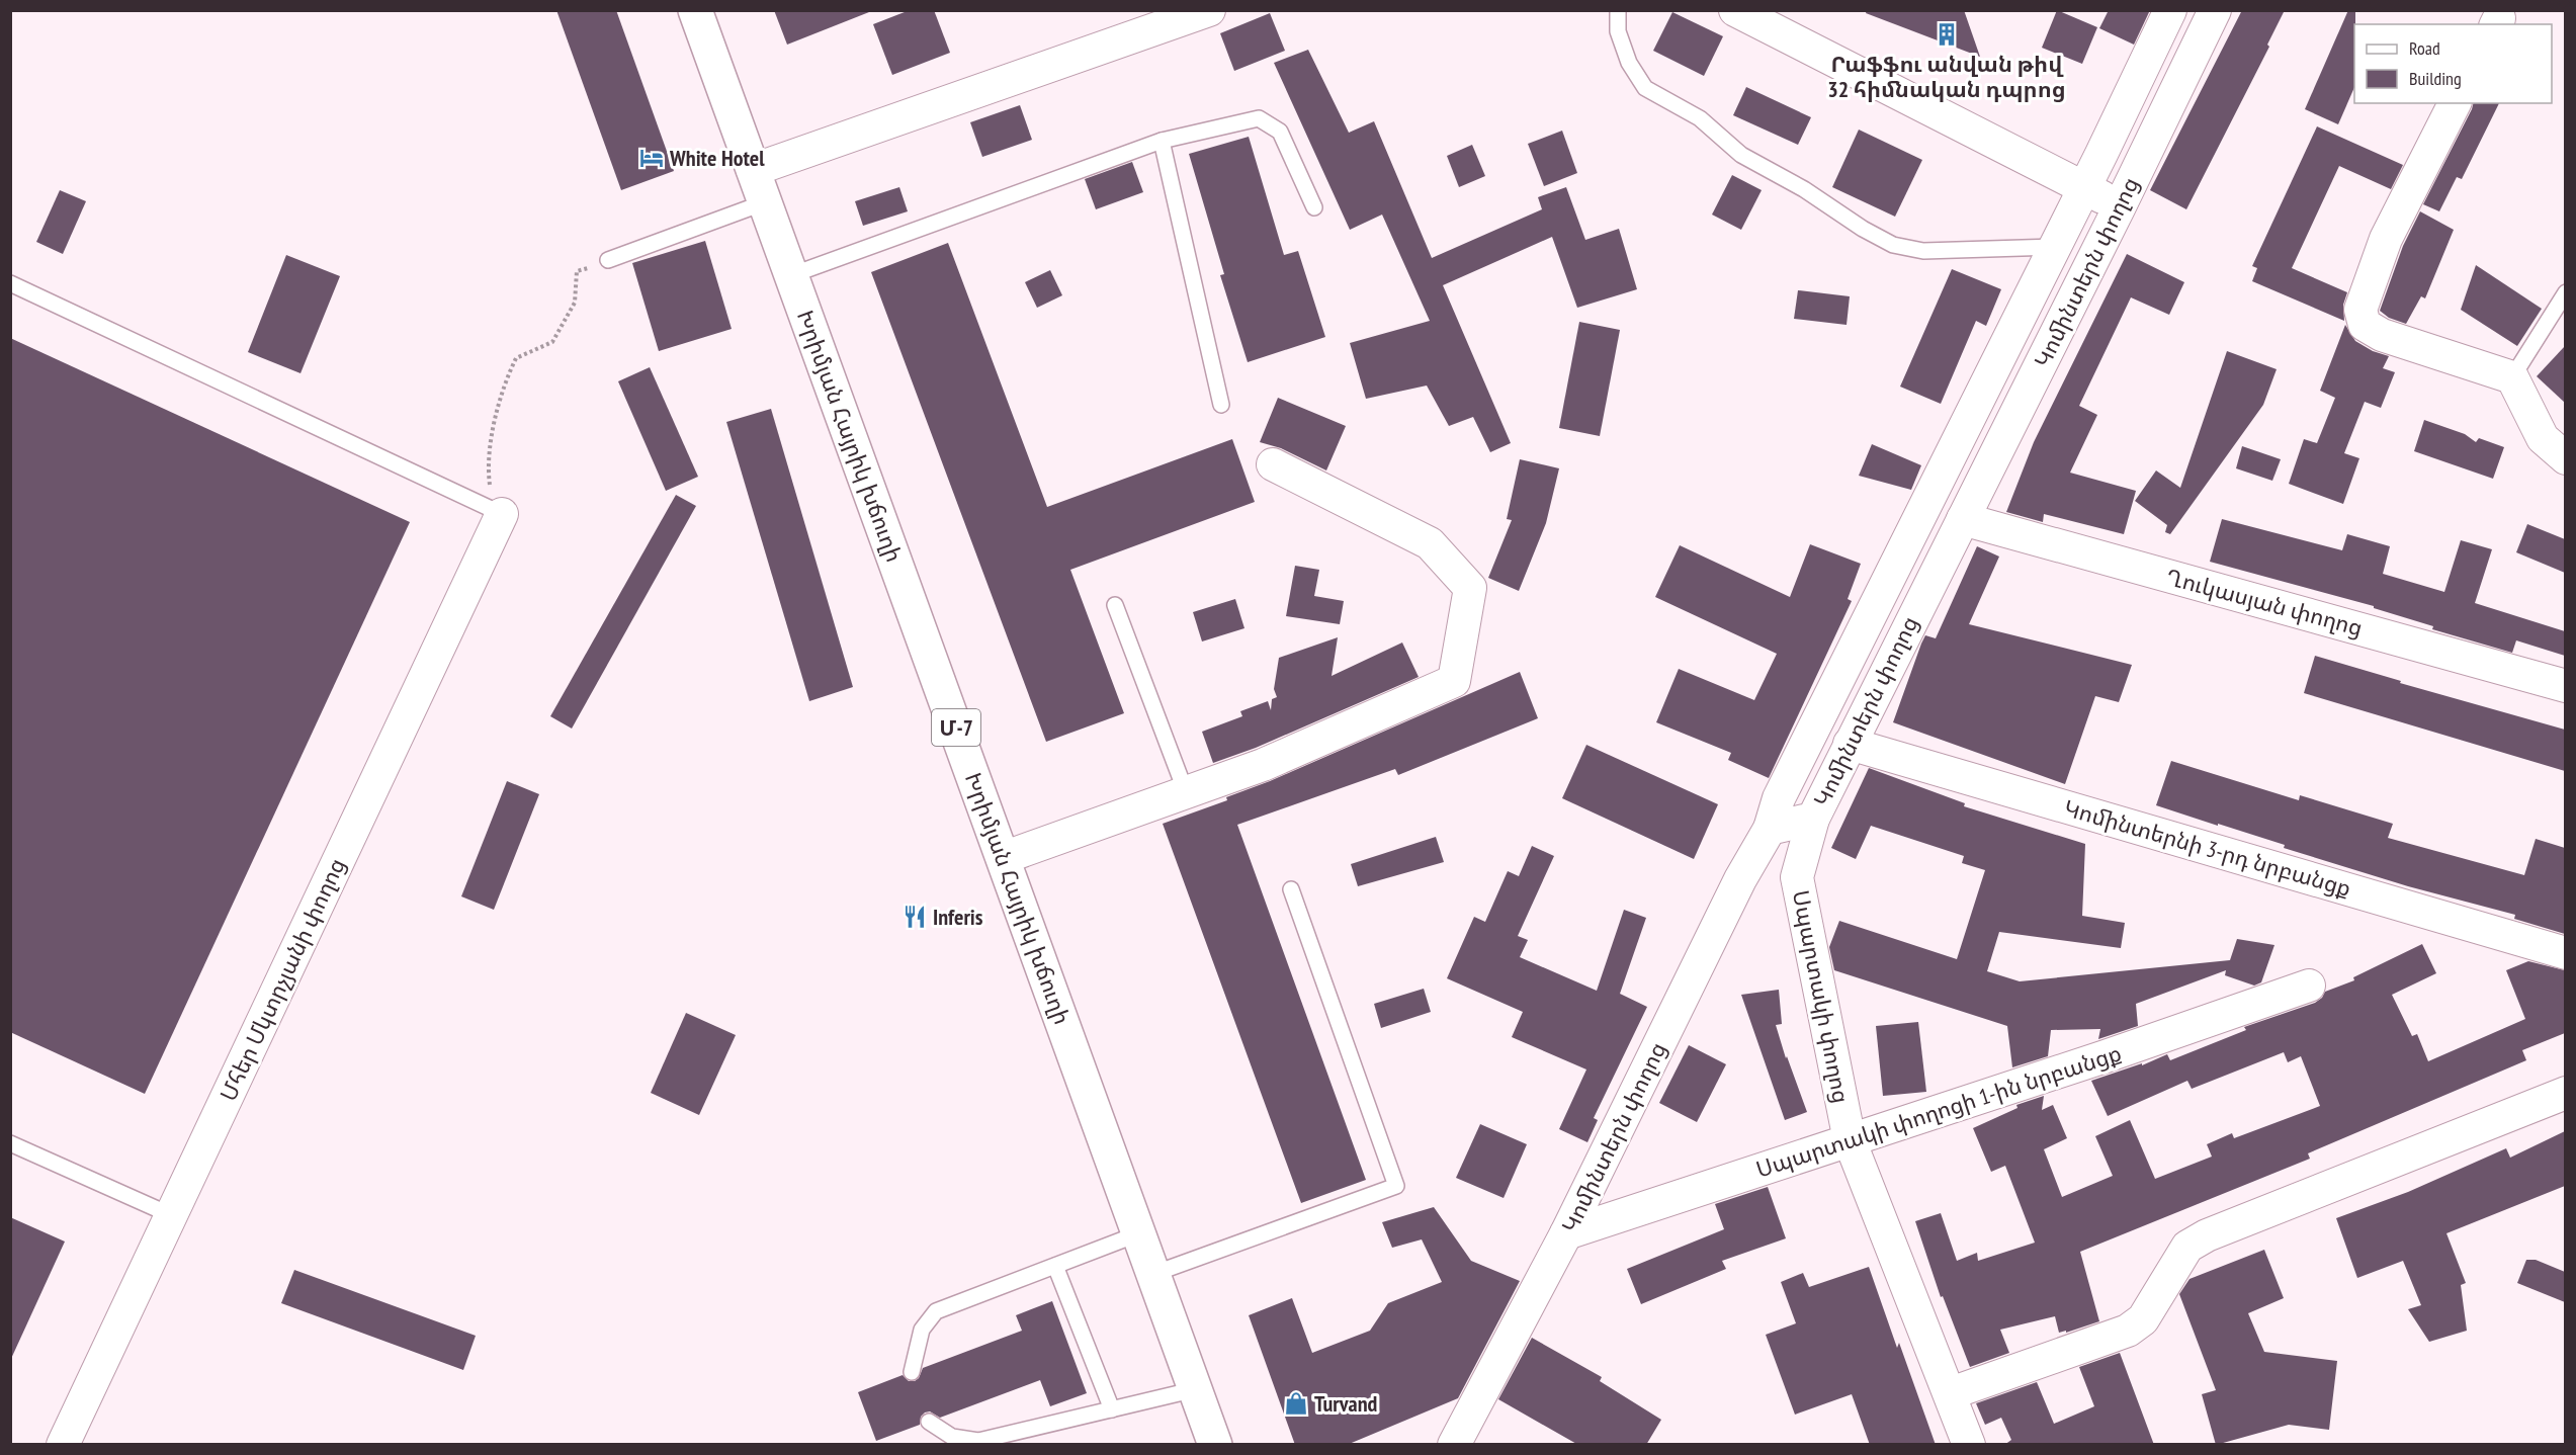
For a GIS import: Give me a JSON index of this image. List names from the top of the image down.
{
  "streets": {
    "highway": ["Խրիմյան Հայրիկ խճուղի", "Մ-7"],
    "street": [
      "Կոմինտերն փողոց",
      "Ղուկասյան փողոց",
      "Կոմինտերնի 3-րդ նրբանցք",
      "Մհեր Մկտրչյանի փողոց",
      "Սպարտակի փողոց",
      "Սպարտակի փողոցի 1-ին նրբանցք"
    ]
  },
  "crossings": [
    ["Կոմինտերն փողոց", "Ղուկասյան փողոց"],
    ["Կոմինտերն փողոց", "Կոմինտերնի 3-րդ նրբանցք"],
    ["Կոմինտերն փողոց", "Սպարտակի փողոց"],
    ["Կոմինտերն փողոց", "Սպարտակի փողոցի 1-ին նրբանցք"],
    ["Սպարտակի փողոց", "Սպարտակի փողոցի 1-ին նրբանցք"]
  ],
  "places": {
    "building": ["Րաֆֆու անվան թիվ 32 հիմնական դպրոց"],
    "hotel": ["White Hotel"],
    "restaurant": ["Inferis"],
    "shop": ["Turvand"]
  },
  "legend": ["Road", "Building"]
}
